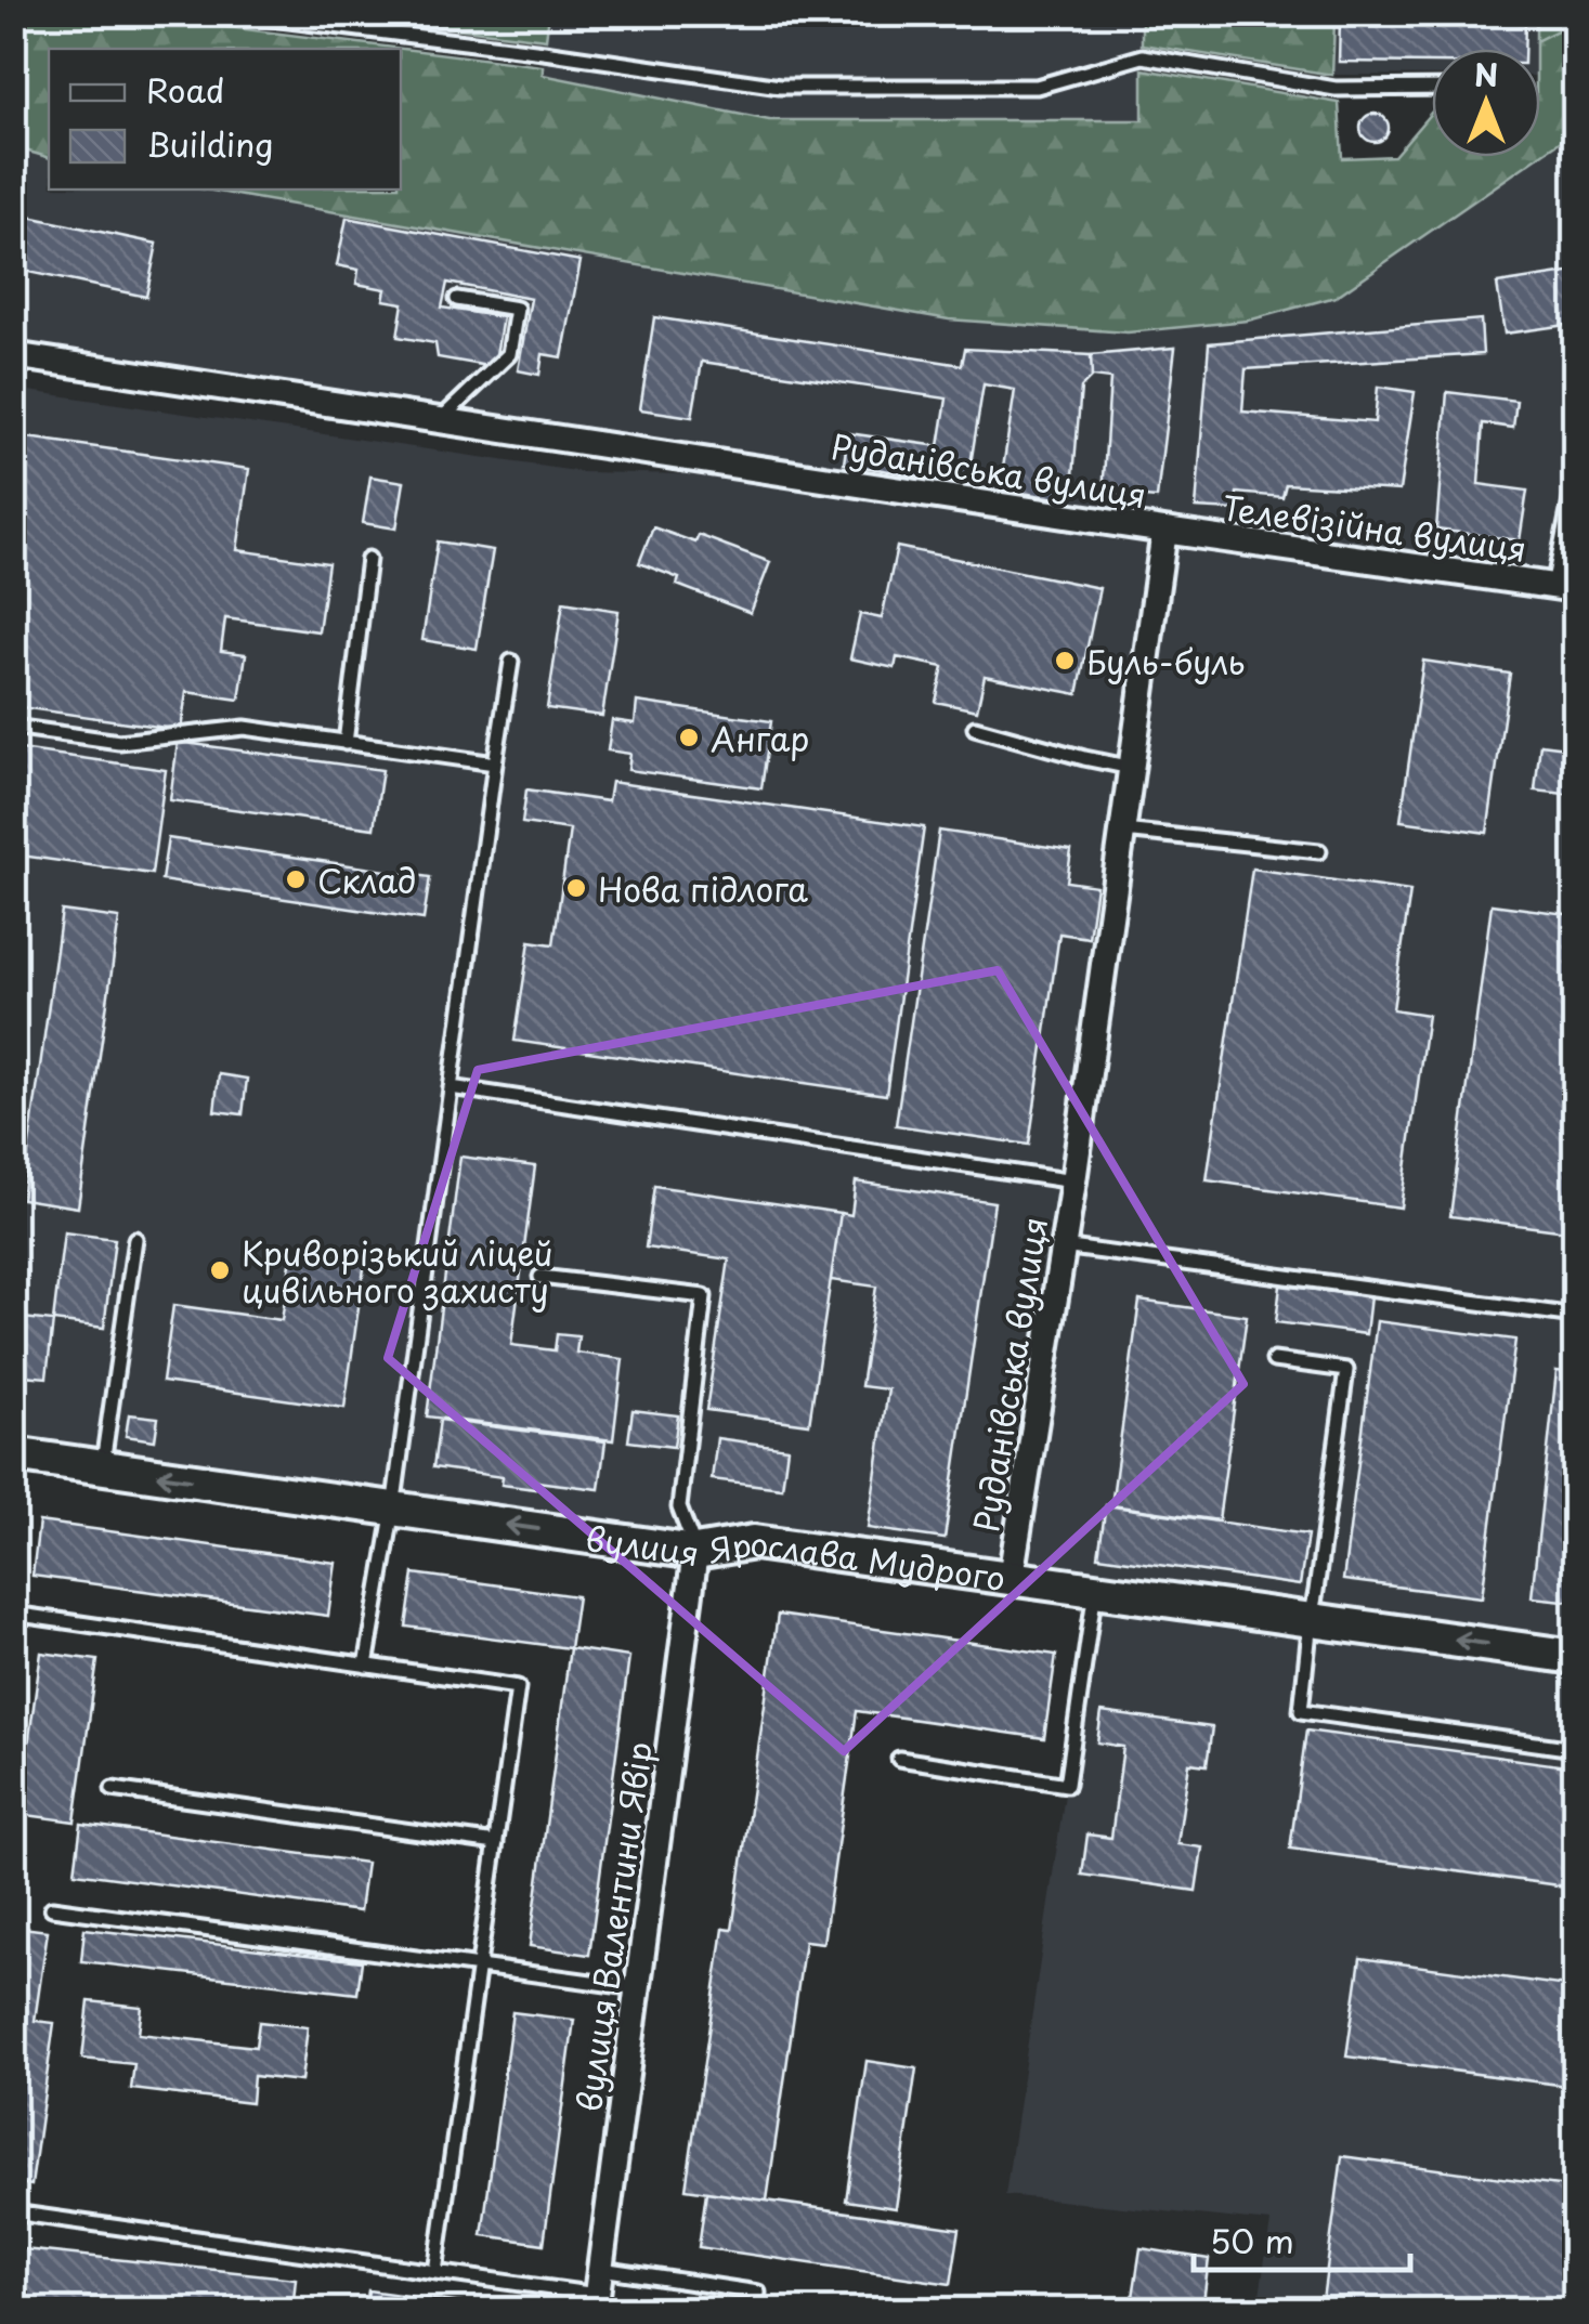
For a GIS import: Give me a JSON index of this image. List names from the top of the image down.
{
  "streets": {
    "street": [
      "Руданівська вулиця",
      "Телевізійна вулиця",
      "вулиця Ярослава Мудрого",
      "вулиця Валентини Явір"
    ]
  },
  "crossings": [
    ["Руданівська вулиця", "Телевізійна вулиця"],
    ["Руданівська вулиця", "вулиця Ярослава Мудрого"],
    ["вулиця Ярослава Мудрого", "вулиця Валентини Явір"]
  ],
  "one_way": ["вулиця Ярослава Мудрого"],
  "places": [
    "Буль-буль",
    "Ангар",
    "Склад",
    "Нова підлога",
    "Криворізький ліцей цивільного захисту"
  ],
  "legend": ["Road", "Building"],
  "scale_bar": "50 m",
  "north": "top"
}
